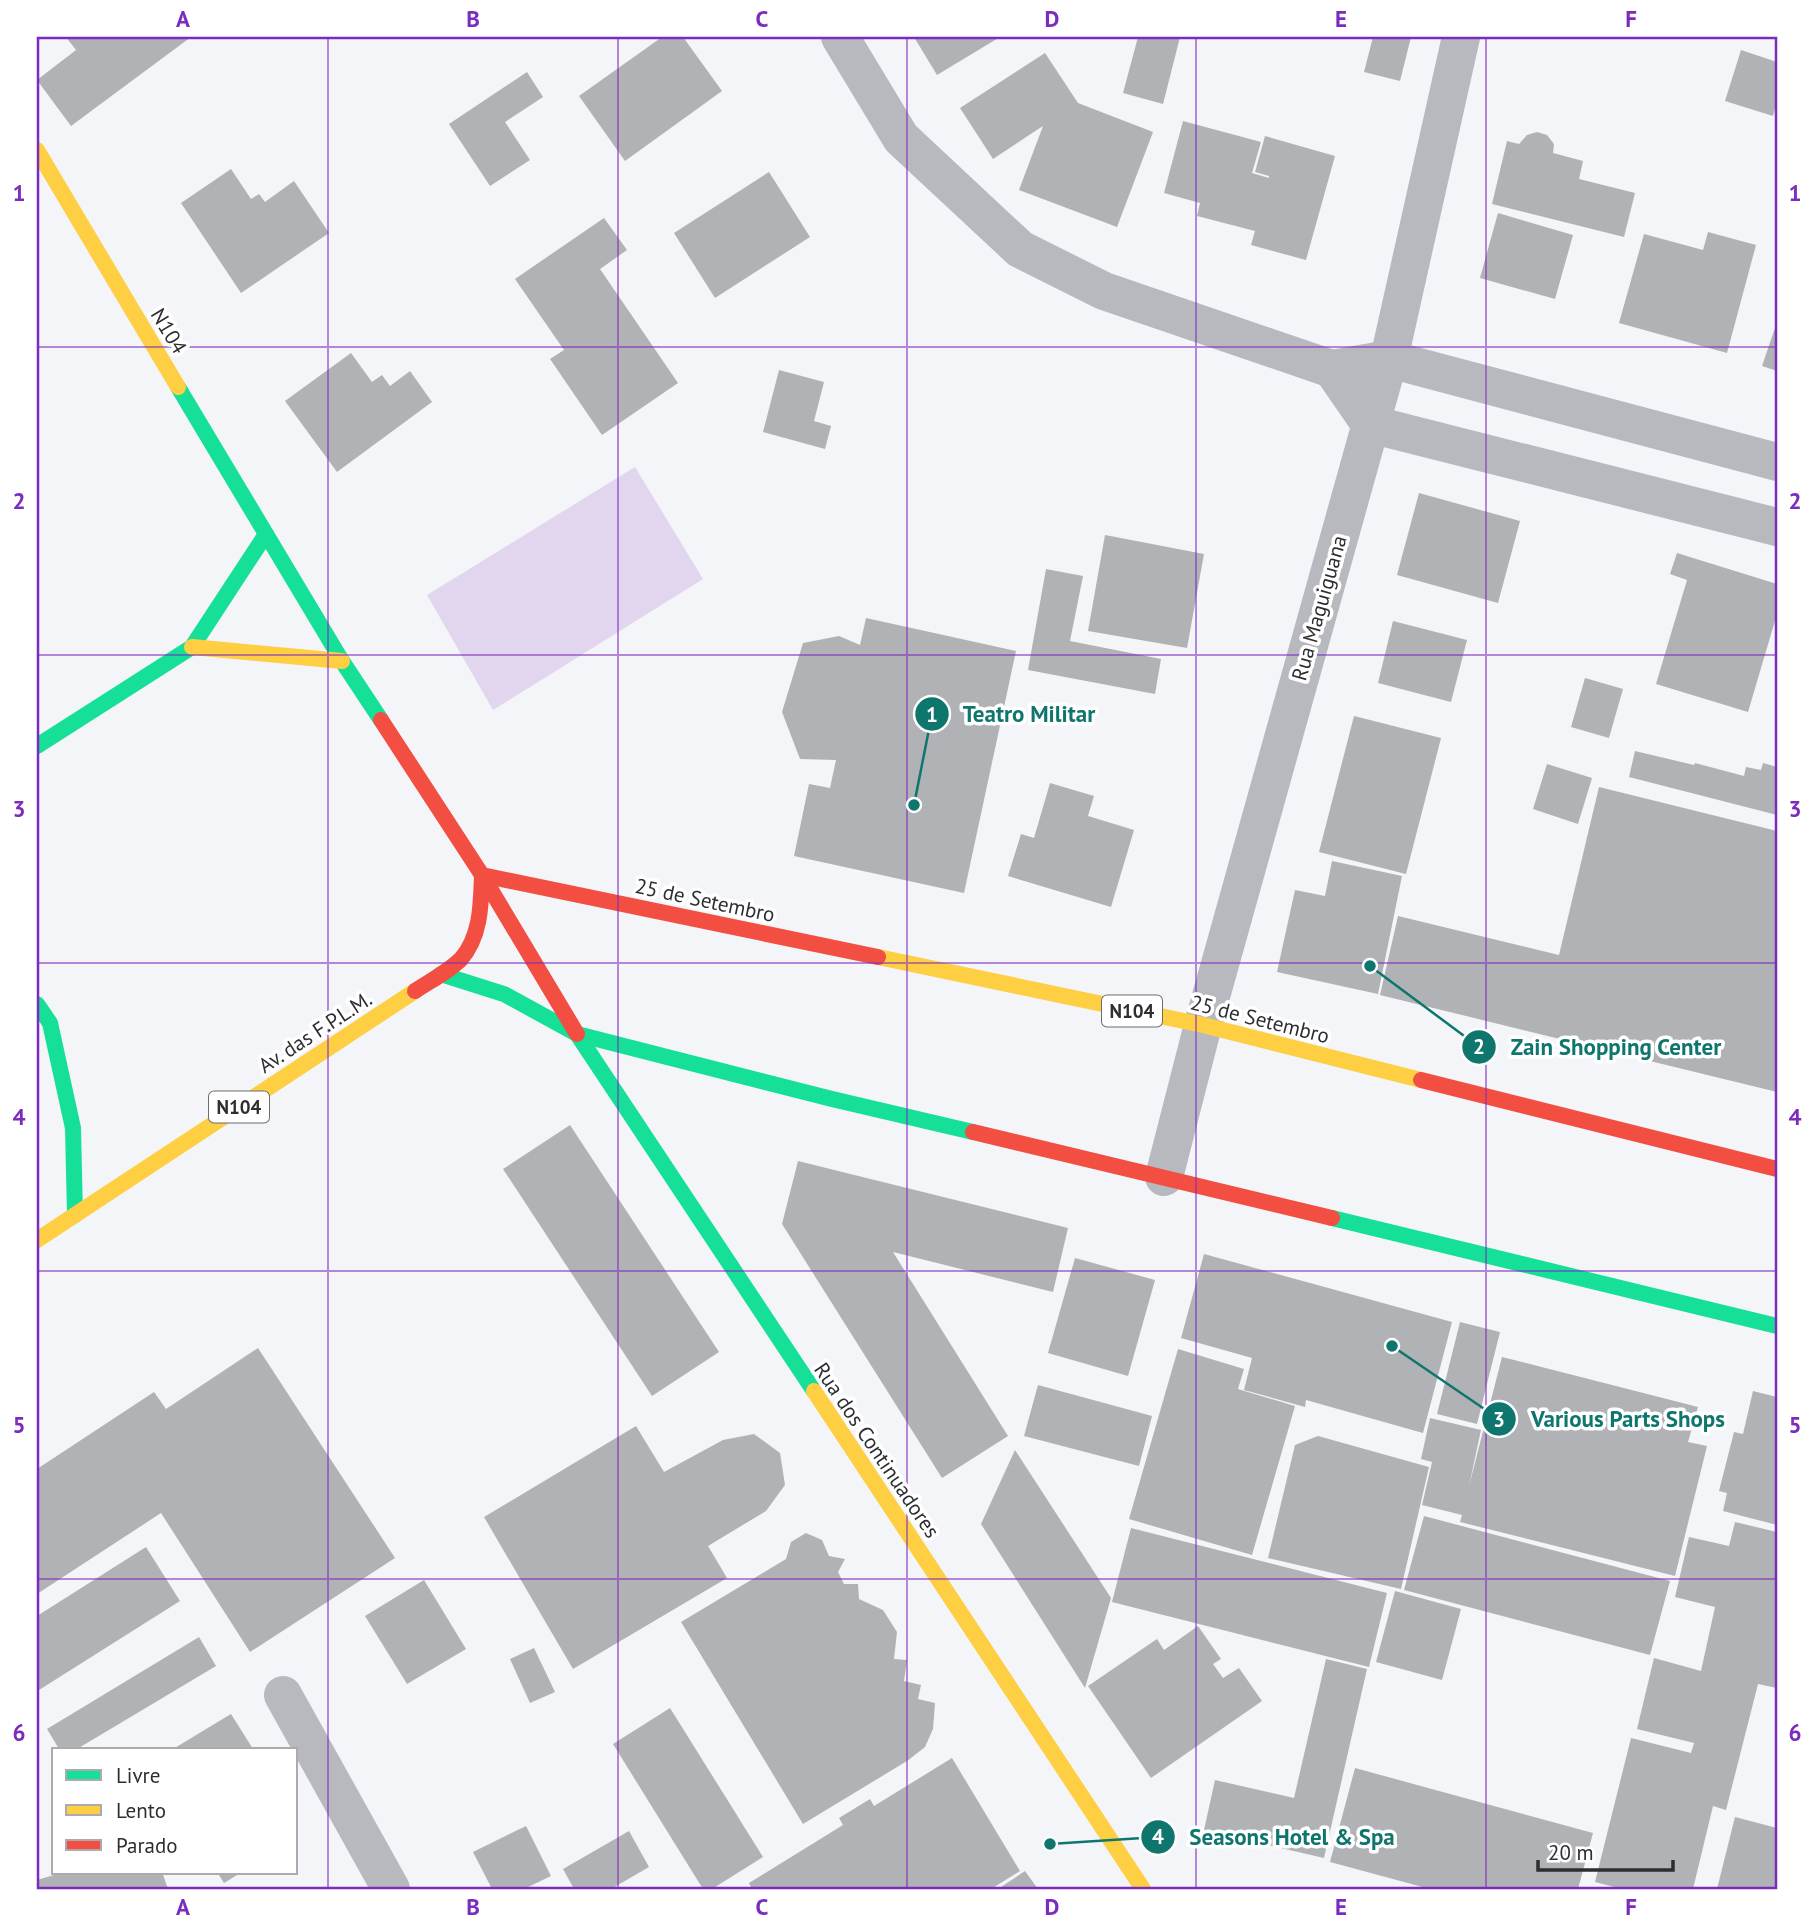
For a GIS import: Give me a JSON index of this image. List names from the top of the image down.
{
  "streets": {
    "main road": [
      "N104",
      "25 de Setembro",
      "Av. das F.P.L.M.",
      "Rua dos Continuadores"
    ],
    "street": ["Rua Maguiguana"]
  },
  "crossings": [
    ["N104", "25 de Setembro"],
    ["N104", "Av. das F.P.L.M."],
    ["N104", "Rua dos Continuadores"],
    ["Rua Maguiguana", "25 de Setembro"]
  ],
  "places": [
    "Teatro Militar",
    "Zain Shopping Center",
    "Various Parts Shops",
    "Seasons Hotel & Spa"
  ],
  "legend": ["Livre", "Lento", "Parado"],
  "scale_bar": "20 m",
  "grid": {
    "columns": [
      "A",
      "B",
      "C",
      "D",
      "E",
      "F"
    ],
    "rows": [
      "1",
      "2",
      "3",
      "4",
      "5",
      "6"
    ]
  }
}
